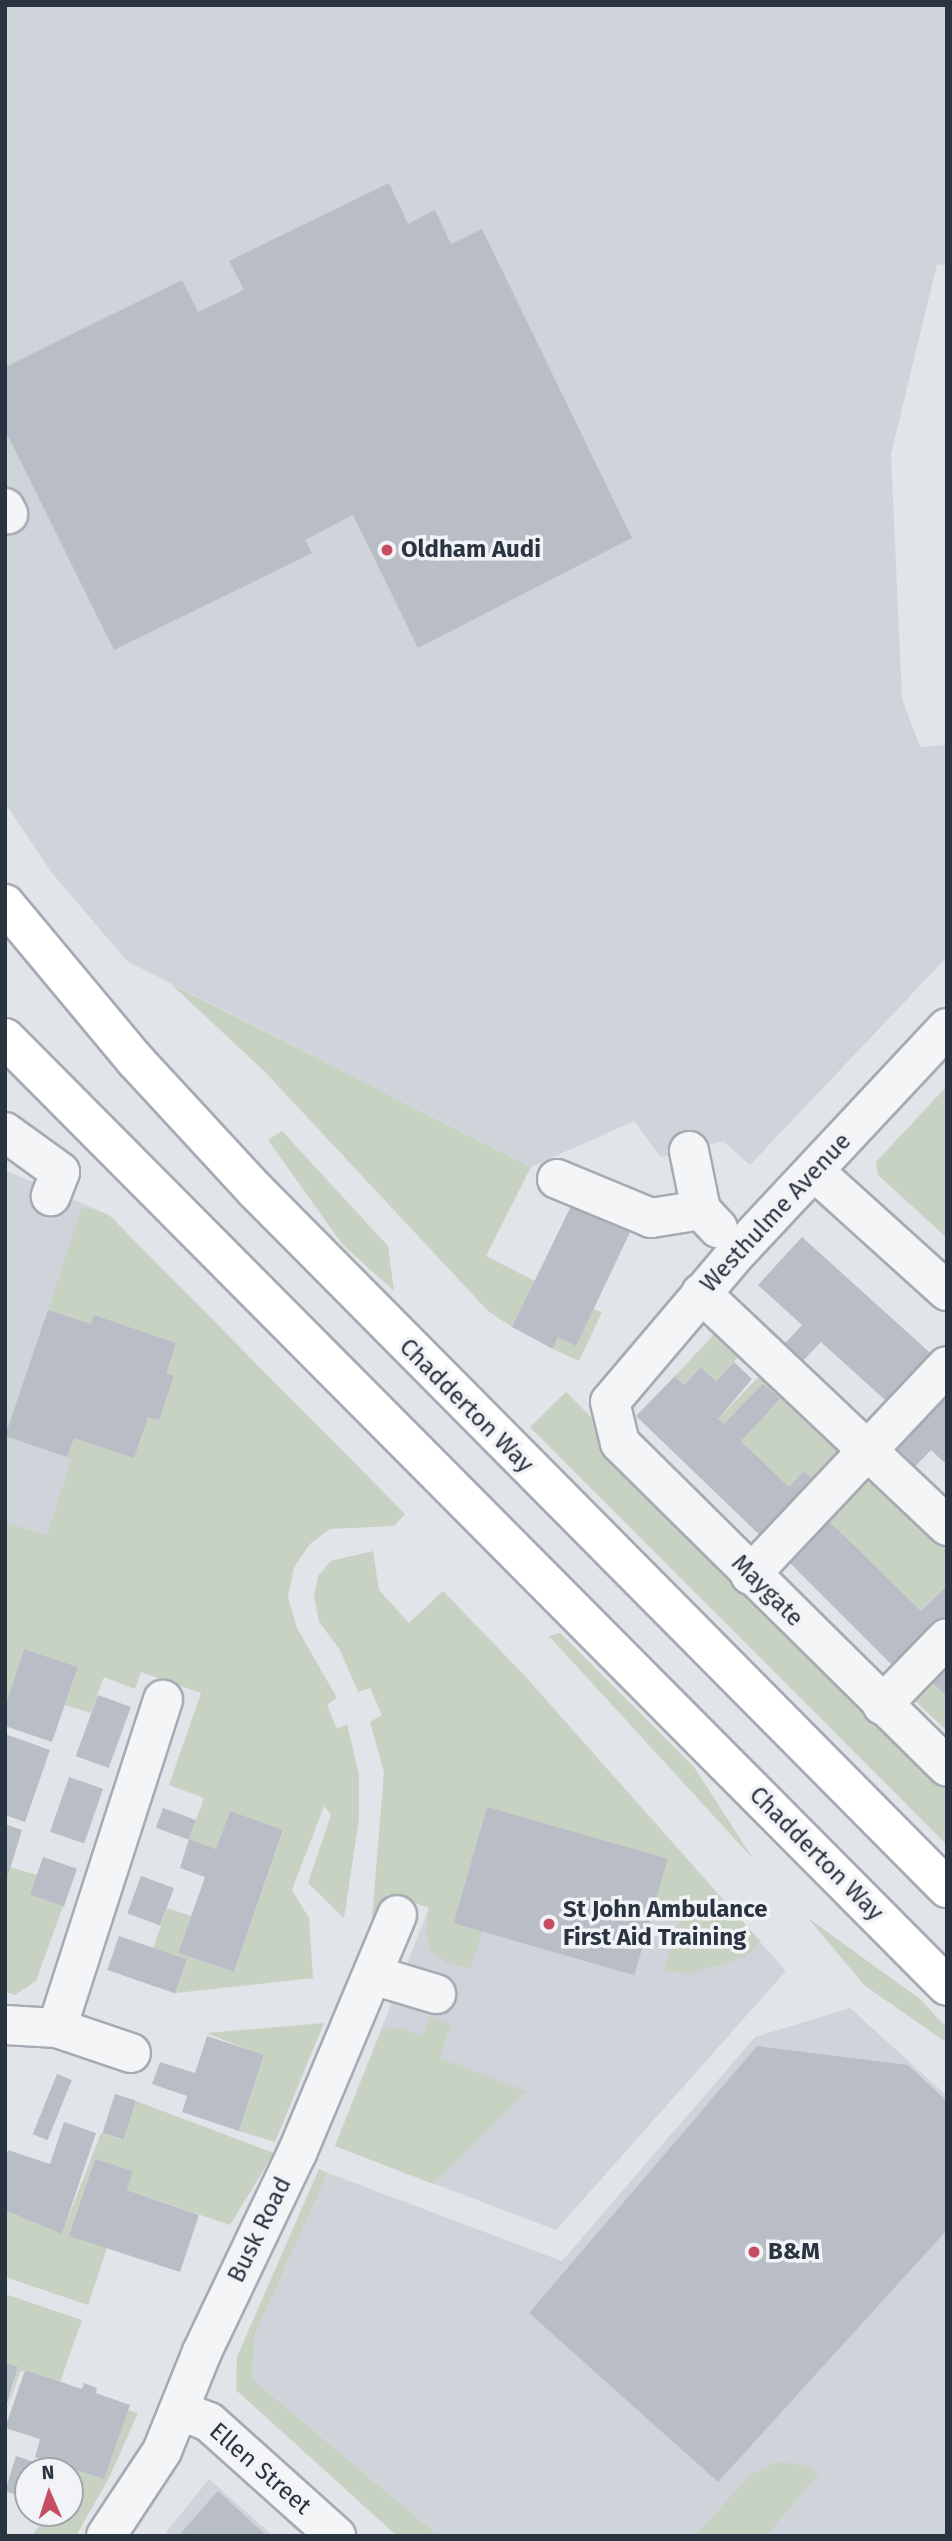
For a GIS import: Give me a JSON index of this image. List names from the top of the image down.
{
  "streets": {
    "highway": ["Chadderton Way"],
    "street": [
      "Westhulme Avenue",
      "Maygate",
      "Busk Road",
      "Ellen Street"
    ]
  },
  "crossings": [
    ["Westhulme Avenue", "Maygate"],
    ["Busk Road", "Ellen Street"]
  ],
  "places": ["Oldham Audi", "St John Ambulance First Aid Training", "B&M"],
  "north": "top"
}
